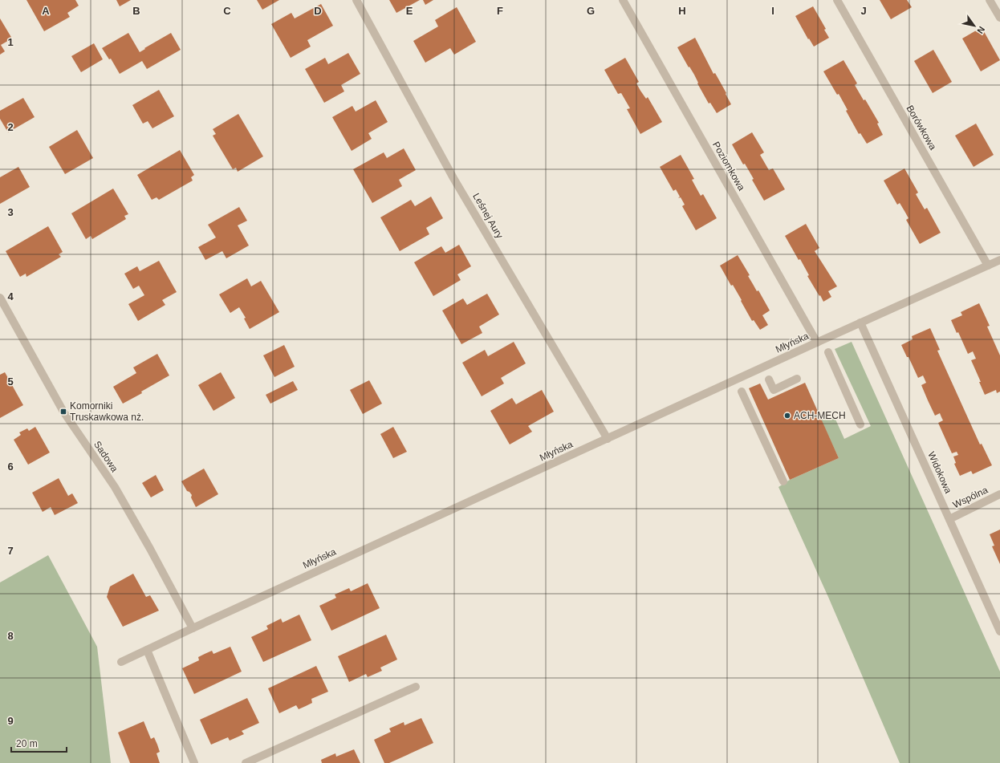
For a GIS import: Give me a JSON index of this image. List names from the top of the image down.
{
  "streets": {
    "street": [
      "Borówkowa",
      "Poziomkowa",
      "Leśnej Aury",
      "Młyńska",
      "Sadowa",
      "Widokowa",
      "Wspólna"
    ]
  },
  "crossings": [
    ["Borówkowa", "Młyńska"],
    ["Poziomkowa", "Młyńska"],
    ["Leśnej Aury", "Młyńska"],
    ["Młyńska", "Sadowa"],
    ["Młyńska", "Widokowa"],
    ["Widokowa", "Wspólna"]
  ],
  "places": {
    "transit": ["Komorniki Truskawkowa nż."],
    "other": ["ACH-MECH"]
  },
  "scale_bar": "20 m",
  "north": "bottom right",
  "grid": {
    "columns": [
      "A",
      "B",
      "C",
      "D",
      "E",
      "F",
      "G",
      "H",
      "I",
      "J"
    ],
    "rows": [
      "1",
      "2",
      "3",
      "4",
      "5",
      "6",
      "7",
      "8",
      "9"
    ]
  }
}
